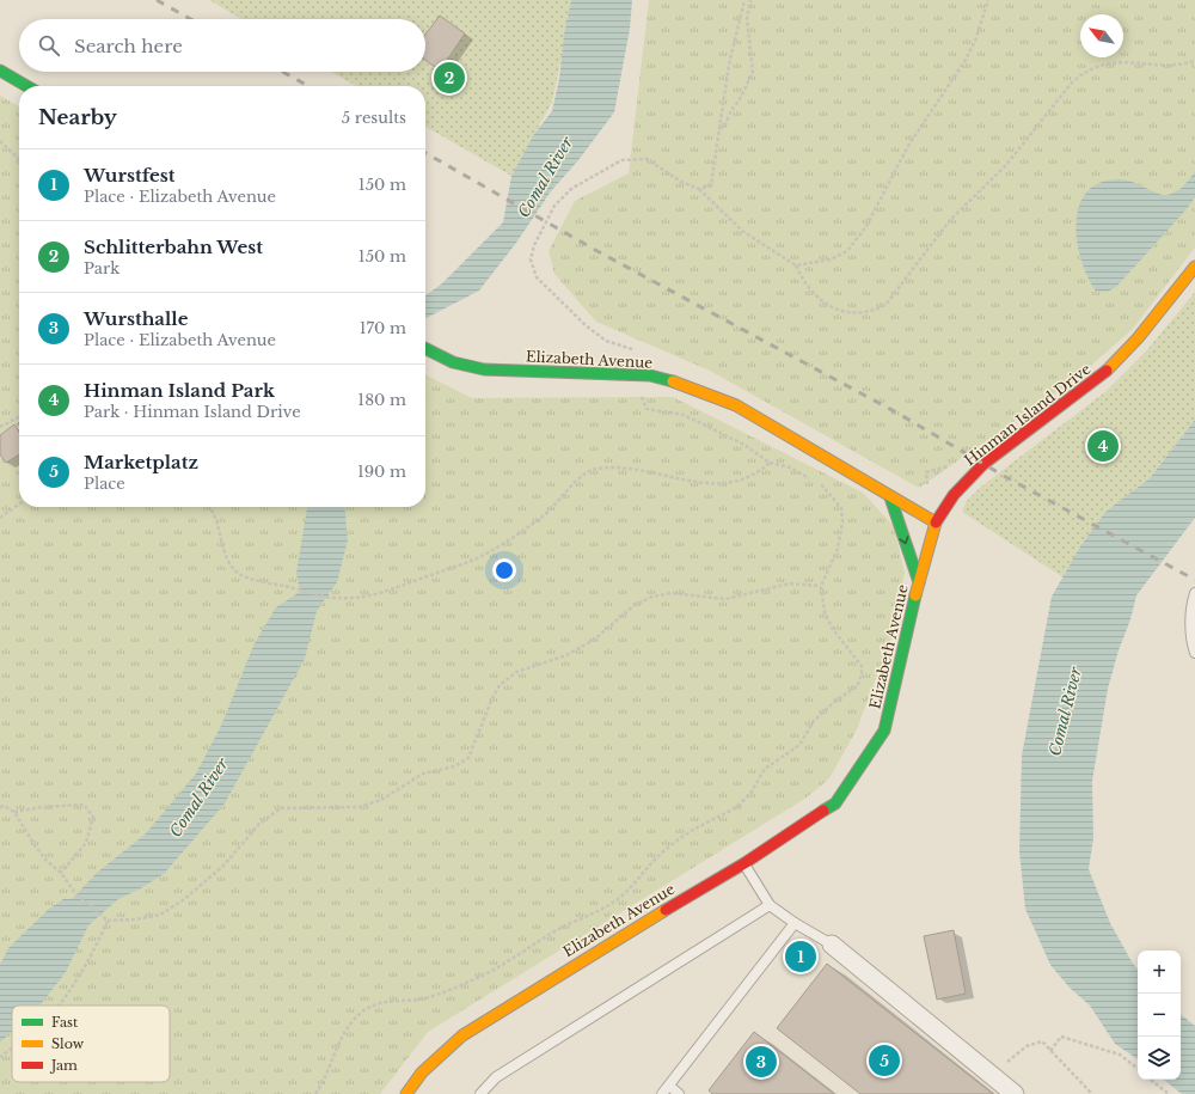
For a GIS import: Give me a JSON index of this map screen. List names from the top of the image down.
{
  "streets": {
    "street": ["Elizabeth Avenue", "Hinman Island Drive"]
  },
  "crossings": [
    ["Elizabeth Avenue", "Hinman Island Drive"]
  ],
  "water": ["Comal River"],
  "legend": ["Fast", "Slow", "Jam"],
  "north": "top left",
  "page": {
    "search": "Search here",
    "pins": [
      "2",
      "4",
      "1",
      "5",
      "3"
    ],
    "heading": ["Nearby", "5 results"],
    "list": [
      {
        "mark": "1",
        "name": "Wurstfest",
        "note": "Place · Elizabeth Avenue",
        "value": "150 m"
      },
      {
        "mark": "2",
        "name": "Schlitterbahn West",
        "note": "Park",
        "value": "150 m"
      },
      {
        "mark": "3",
        "name": "Wursthalle",
        "note": "Place · Elizabeth Avenue",
        "value": "170 m"
      },
      {
        "mark": "4",
        "name": "Hinman Island Park",
        "note": "Park · Hinman Island Drive",
        "value": "180 m"
      },
      {
        "mark": "5",
        "name": "Marketplatz",
        "note": "Place",
        "value": "190 m"
      }
    ],
    "map_buttons": ["+", "−"]
  }
}
